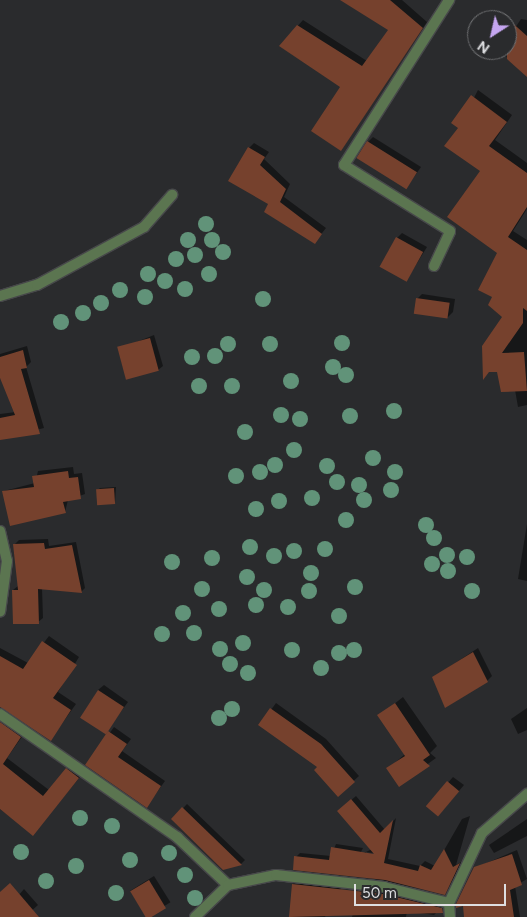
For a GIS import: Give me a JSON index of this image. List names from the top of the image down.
{
  "scale_bar": "50 m",
  "north": "bottom left"
}
